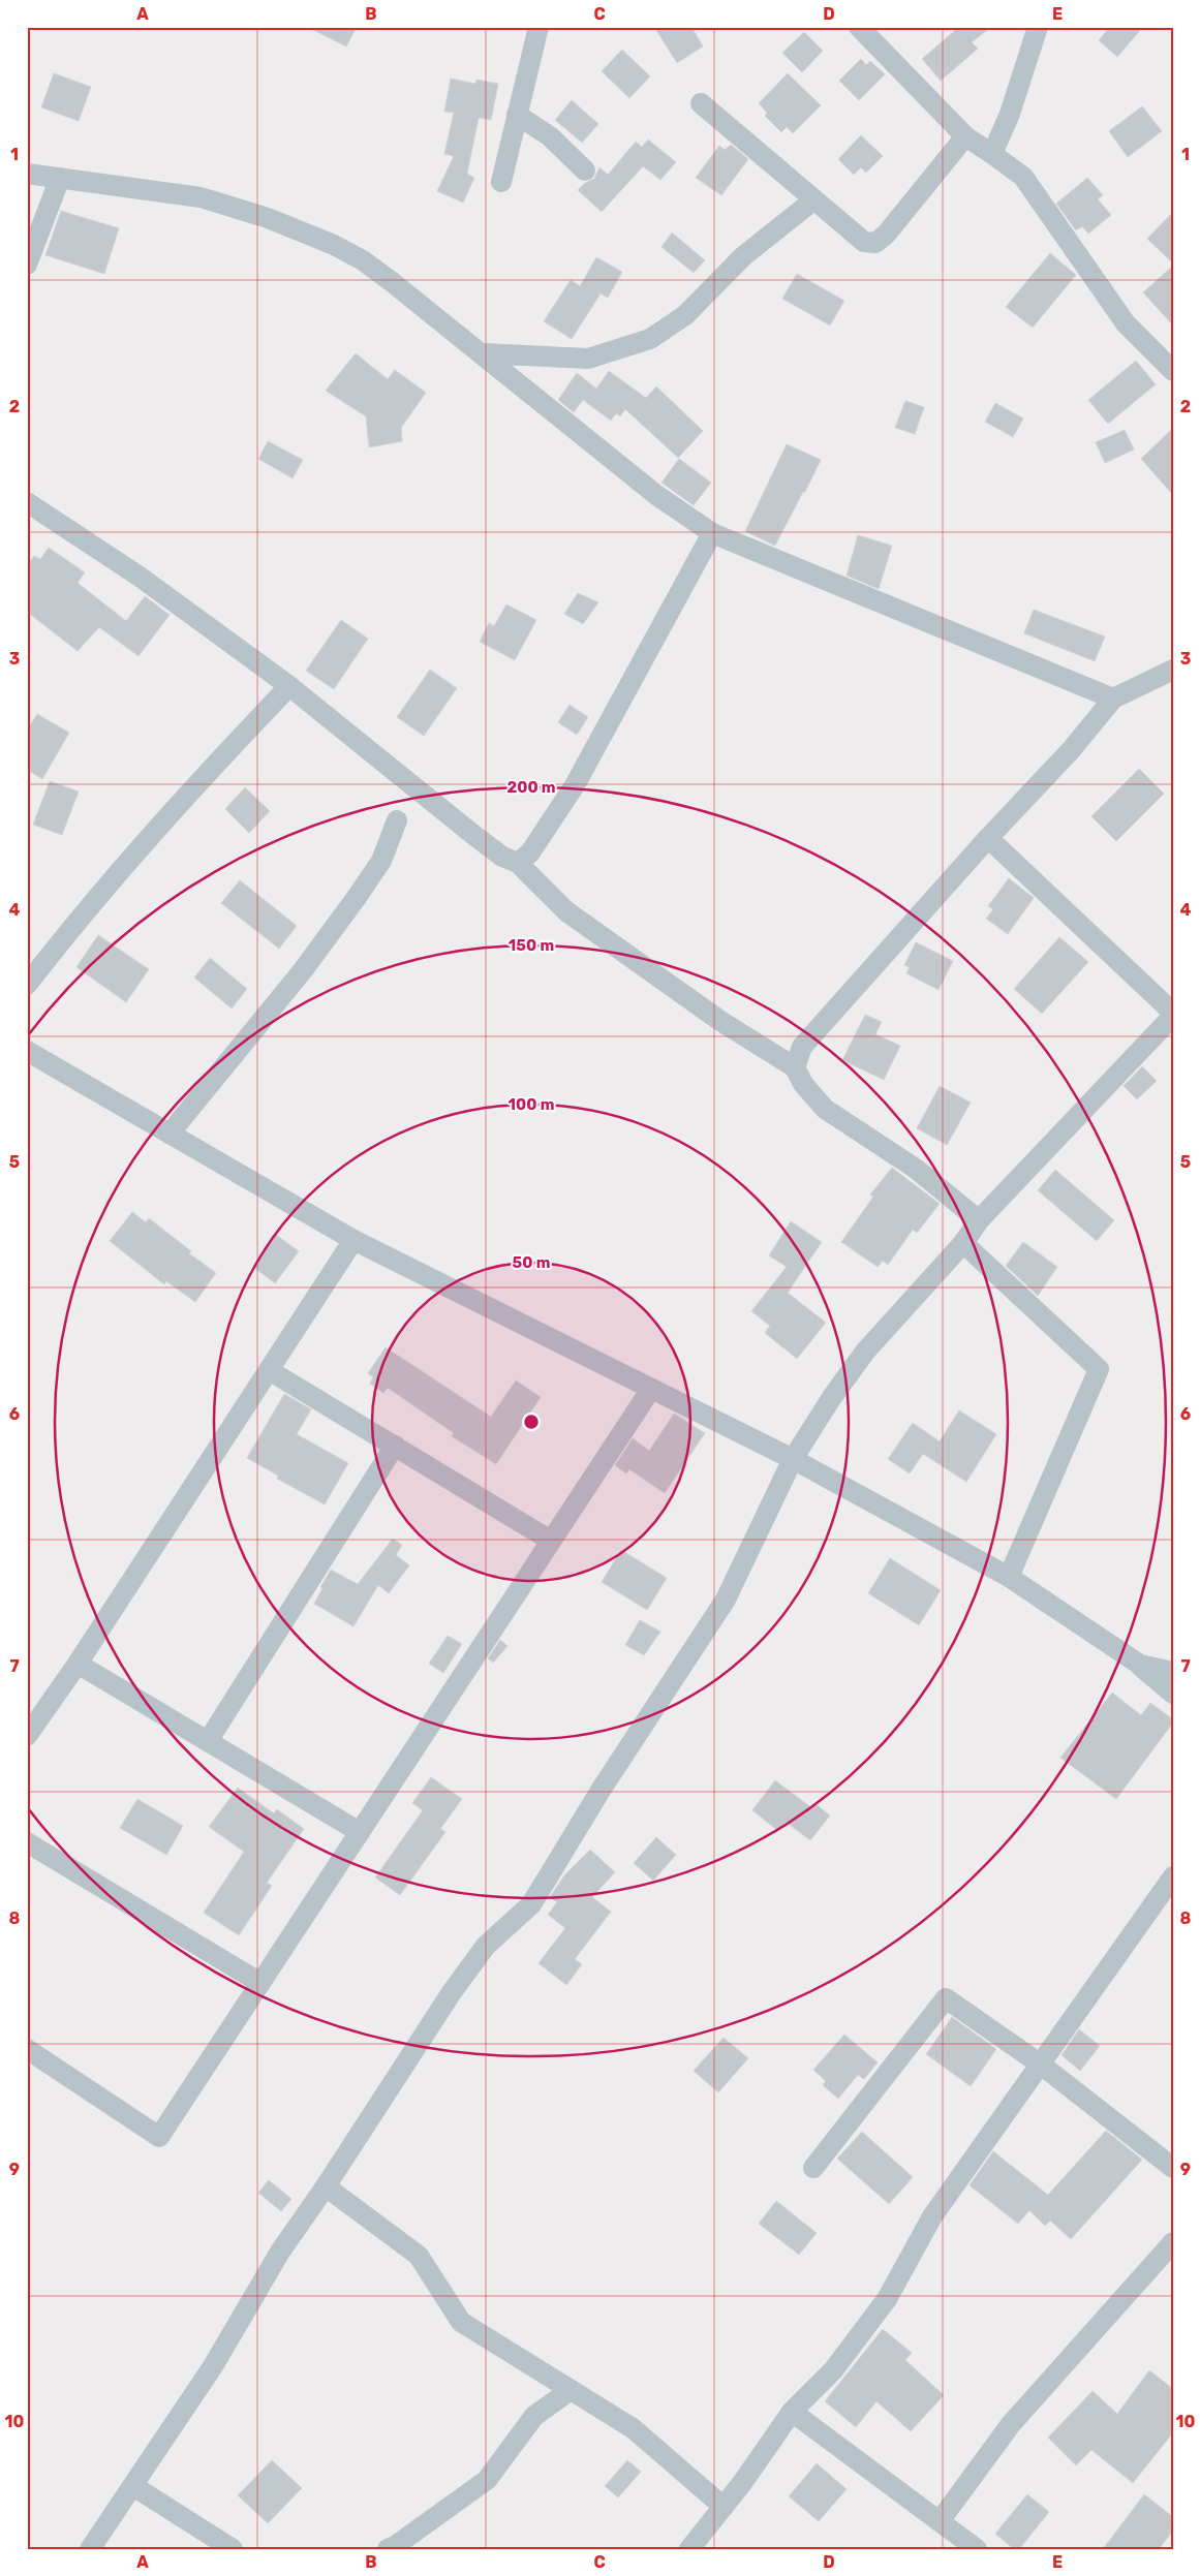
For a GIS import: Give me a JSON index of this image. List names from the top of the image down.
{
  "grid": {
    "columns": [
      "A",
      "B",
      "C",
      "D",
      "E"
    ],
    "rows": [
      "1",
      "2",
      "3",
      "4",
      "5",
      "6",
      "7",
      "8",
      "9",
      "10"
    ]
  },
  "rings": [
    "200 m",
    "150 m",
    "100 m",
    "50 m"
  ]
}
